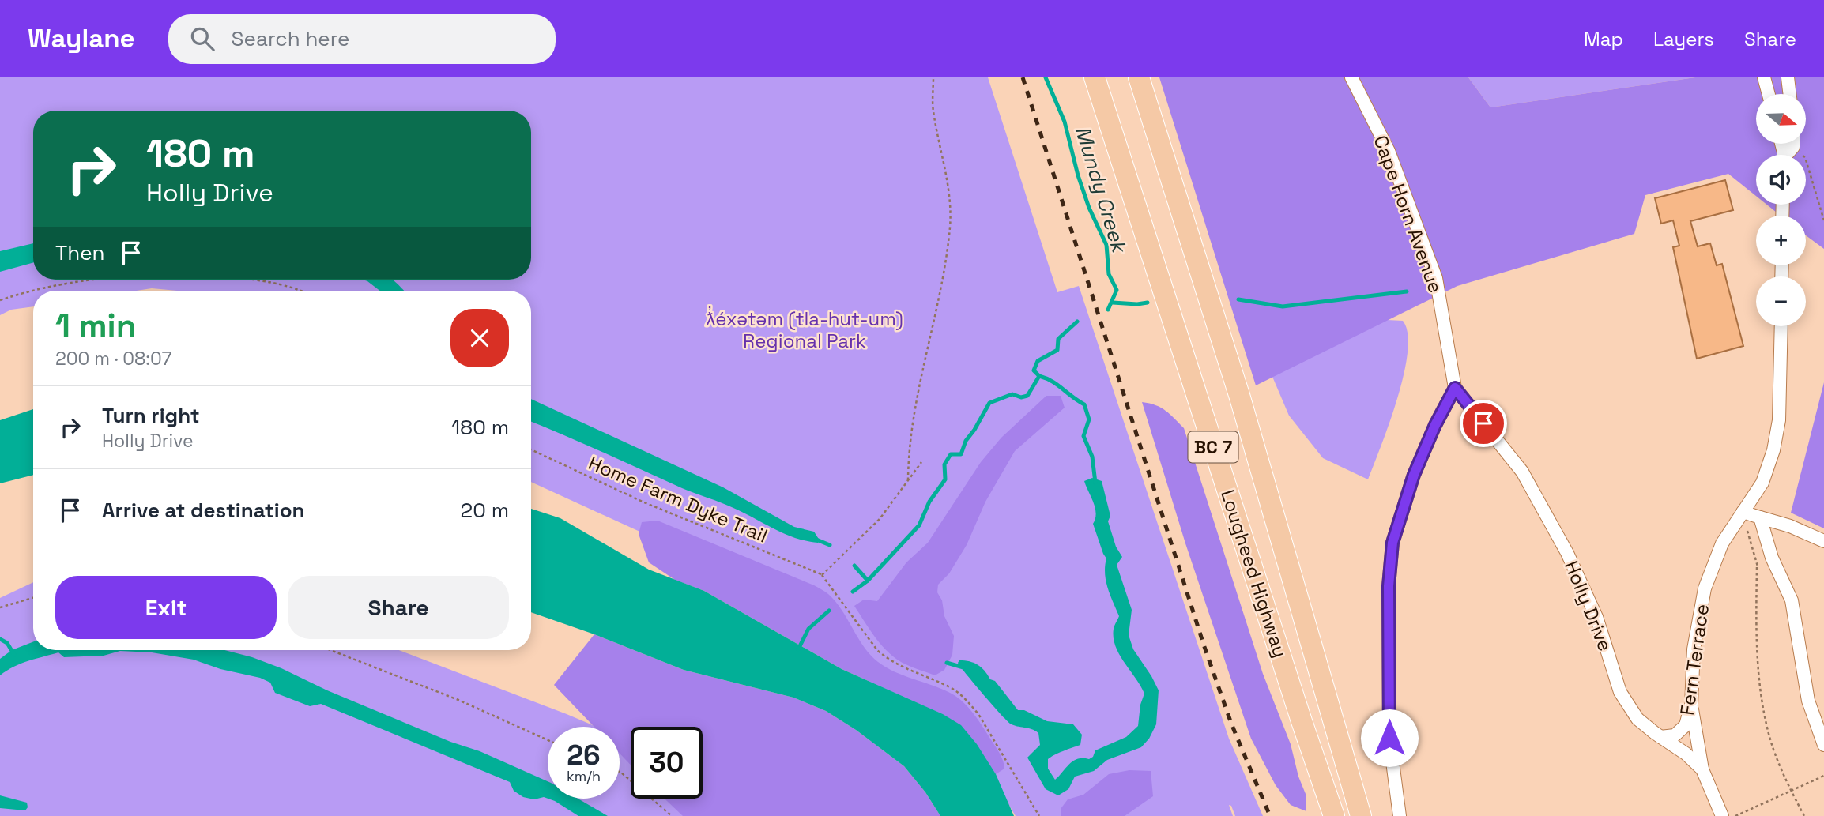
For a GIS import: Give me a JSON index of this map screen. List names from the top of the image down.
{
  "streets": {
    "main road": ["BC 7", "Lougheed Highway"],
    "street": ["Cape Horn Avenue", "Holly Drive", "Fern Terrace"],
    "path": ["Home Farm Dyke Trail"]
  },
  "crossings": [
    ["Cape Horn Avenue", "Holly Drive"],
    ["Holly Drive", "Fern Terrace"]
  ],
  "water": ["Mundy Creek"],
  "parks": ["ƛ̓éxətəm (tla-hut-um) Regional Park"],
  "north": "right",
  "page": {
    "header": "Waylane",
    "search": "Search here",
    "nav": ["Map", "Layers", "Share"],
    "map_buttons": ["+", "−"],
    "turn": ["180 m", "Holly Drive"],
    "then": "Then",
    "heading": ["1 min", "200 m · 08:07"],
    "list": [
      {
        "name": "Turn right",
        "note": "Holly Drive",
        "value": "180 m"
      },
      {
        "name": "Arrive at destination",
        "value": "20 m"
      }
    ],
    "buttons": ["Exit", "Share"],
    "speed": "26 km/h",
    "limit": "30"
  }
}
